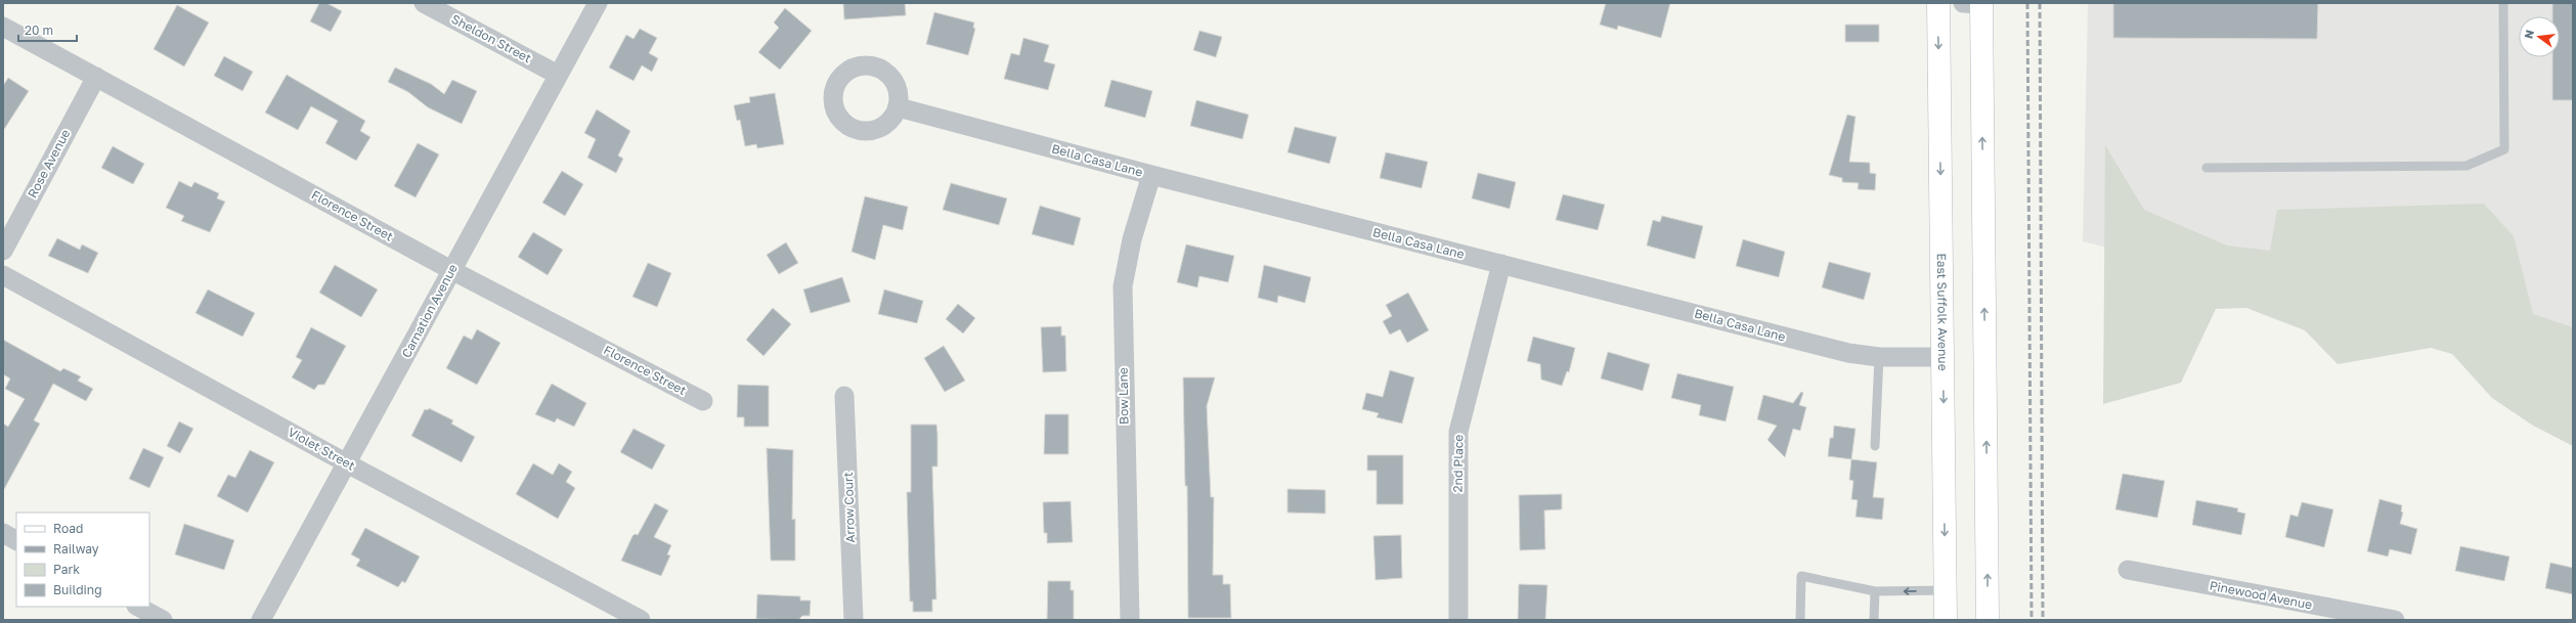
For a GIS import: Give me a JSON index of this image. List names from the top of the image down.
{
  "streets": {
    "main road": ["East Suffolk Avenue"],
    "street": [
      "Sheldon Street",
      "Bella Casa Lane",
      "Rose Avenue",
      "Florence Street",
      "Carnation Avenue",
      "Bow Lane",
      "Violet Street",
      "2nd Place",
      "Arrow Court",
      "Pinewood Avenue"
    ]
  },
  "crossings": [
    ["Sheldon Street", "Carnation Avenue"],
    ["Bella Casa Lane", "East Suffolk Avenue"],
    ["Bella Casa Lane", "Bow Lane"],
    ["Bella Casa Lane", "2nd Place"],
    ["Rose Avenue", "Florence Street"],
    ["Florence Street", "Carnation Avenue"],
    ["Carnation Avenue", "Violet Street"]
  ],
  "legend": [
    "Road",
    "Railway",
    "Park",
    "Building"
  ],
  "scale_bar": "20 m",
  "north": "left"
}
